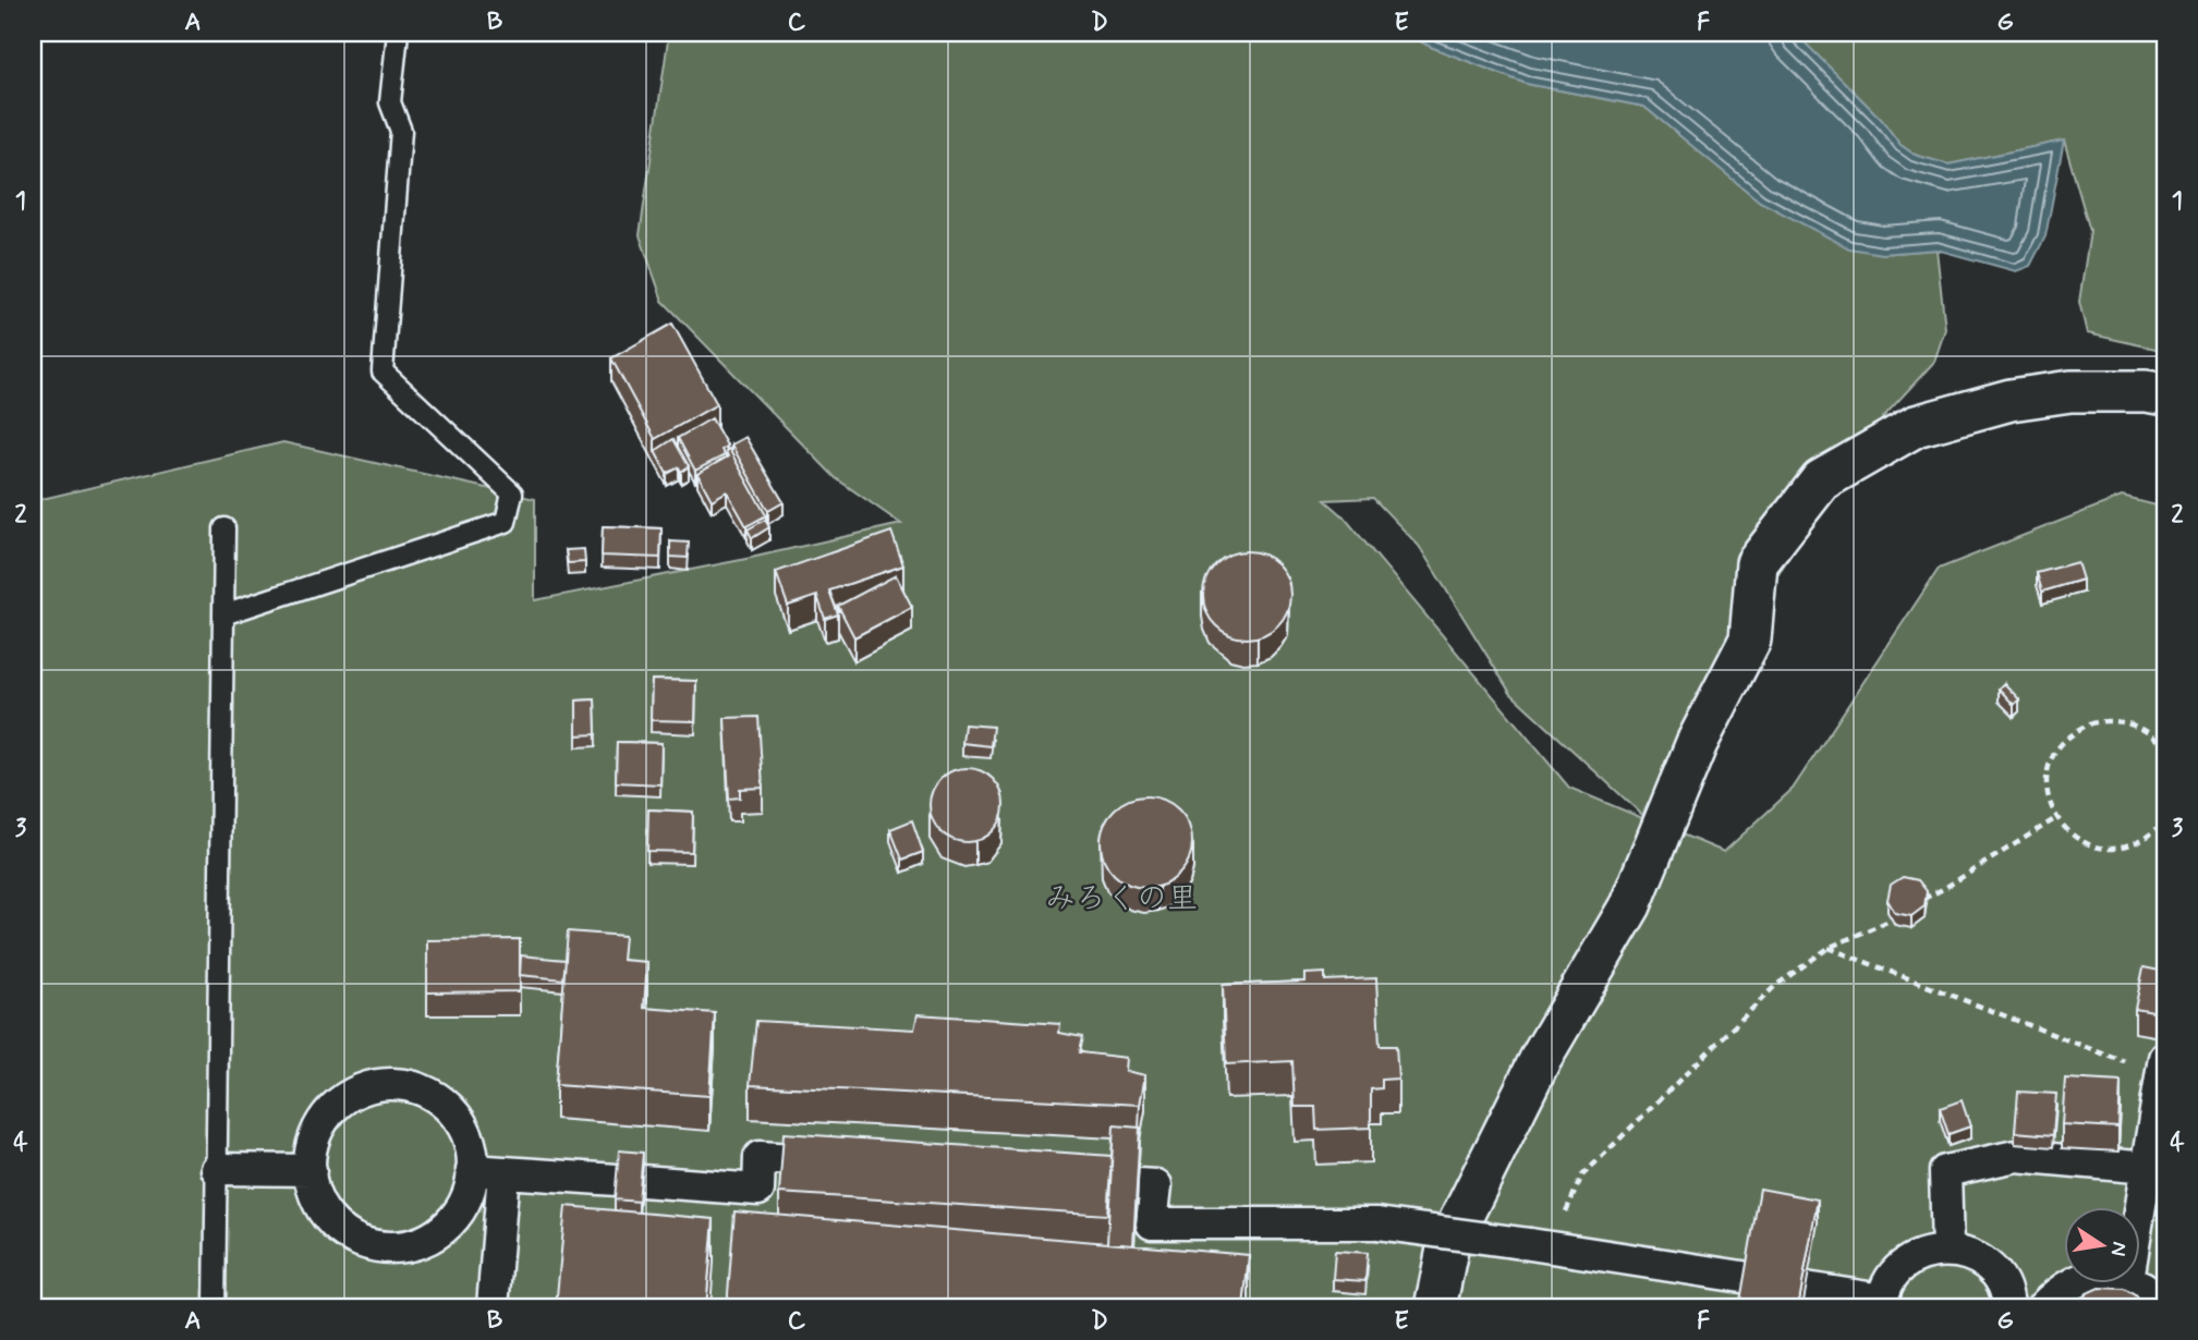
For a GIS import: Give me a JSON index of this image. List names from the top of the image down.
{
  "parks": ["みろくの里"],
  "north": "right",
  "grid": {
    "columns": [
      "A",
      "B",
      "C",
      "D",
      "E",
      "F",
      "G"
    ],
    "rows": [
      "1",
      "2",
      "3",
      "4"
    ]
  }
}
